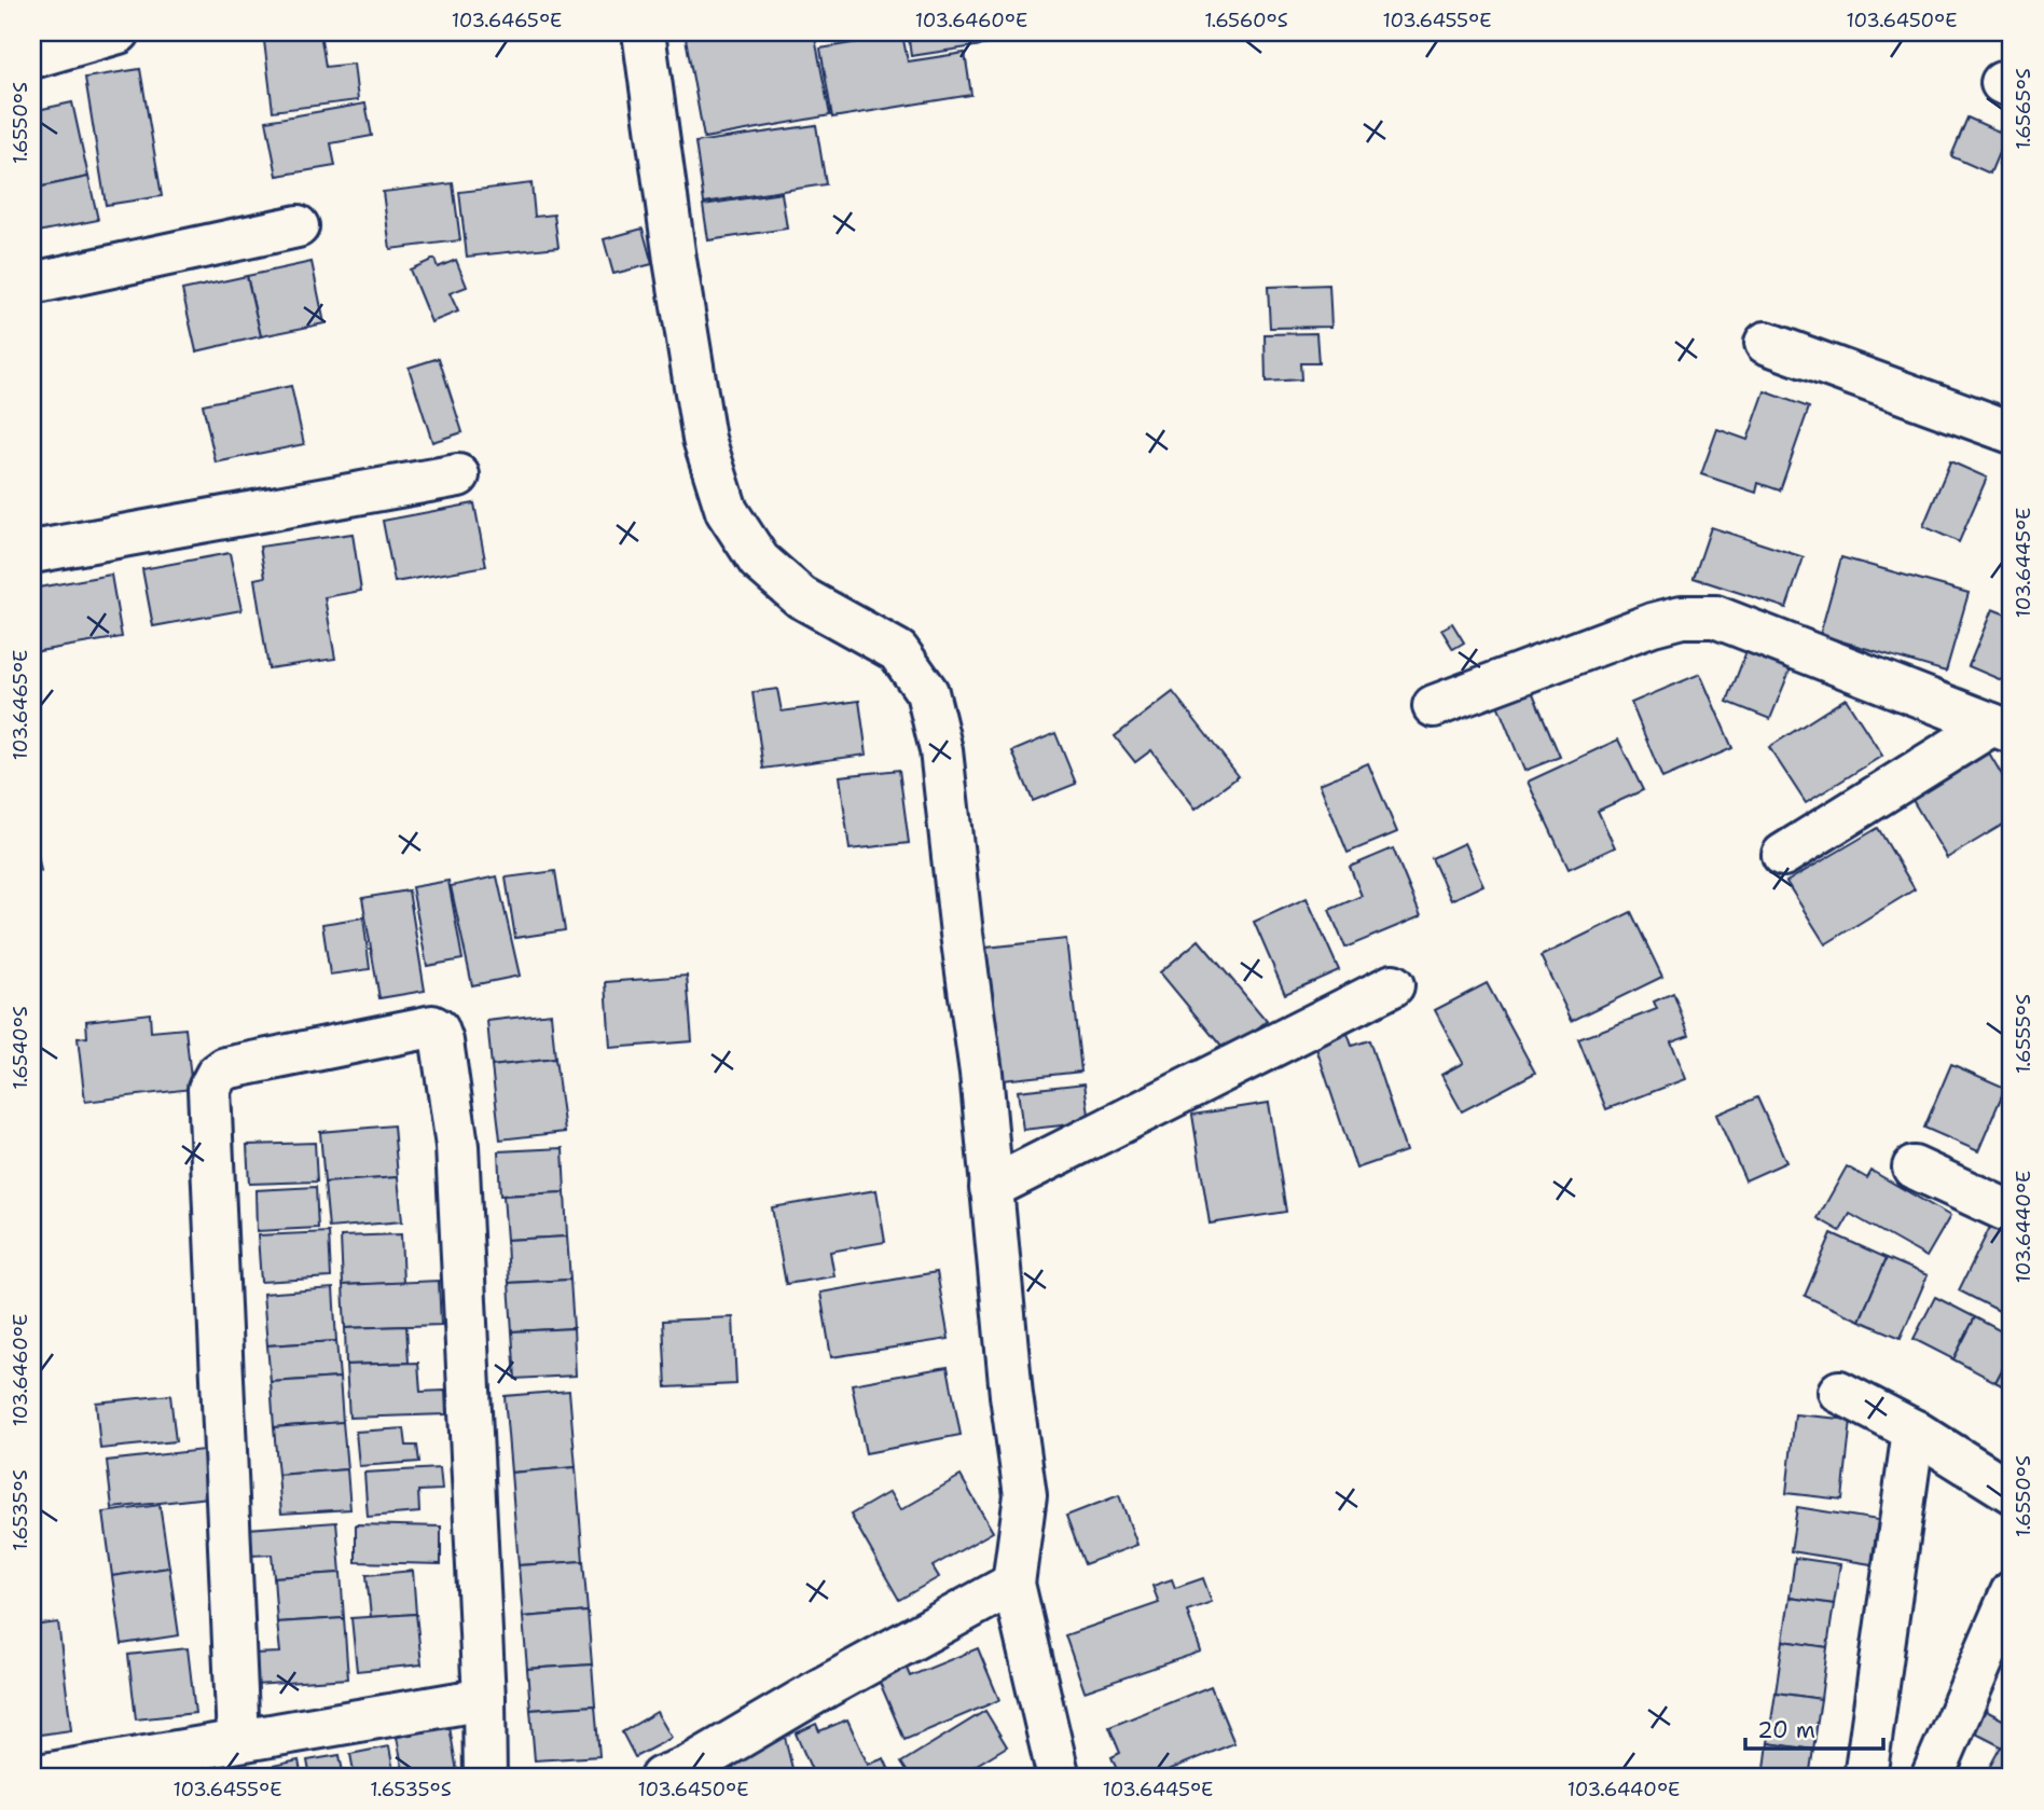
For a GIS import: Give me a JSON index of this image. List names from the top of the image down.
{
  "scale_bar": "20 m",
  "coordinates": [
    "103.6465°E",
    "103.6460°E",
    "1.6560°S",
    "103.6455°E",
    "103.6450°E",
    "1.6565°S",
    "1.6550°S",
    "103.6445°E",
    "1.6555°S",
    "1.6540°S",
    "103.6440°E",
    "1.6535°S"
  ]
}
